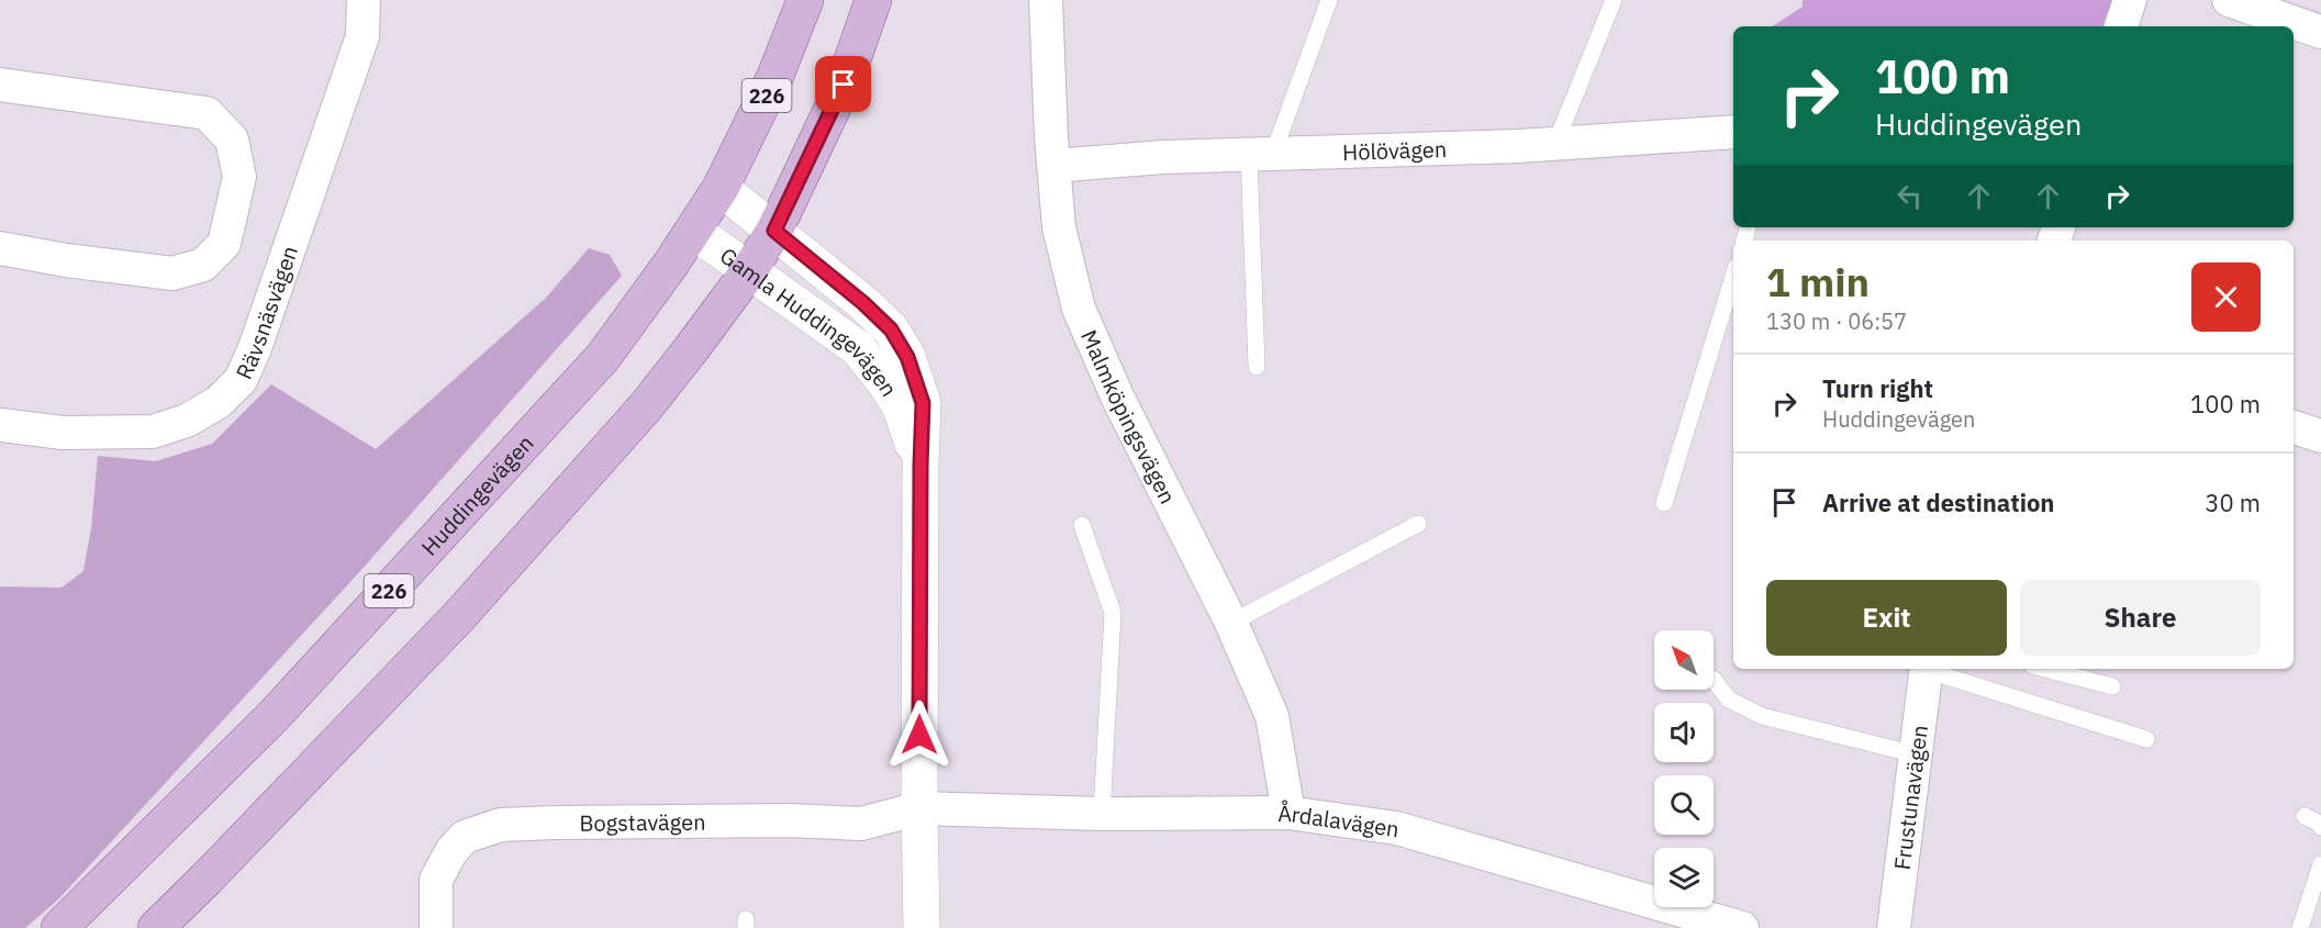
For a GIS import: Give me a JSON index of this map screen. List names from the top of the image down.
{
  "streets": {
    "main road": ["226", "Huddingevägen"],
    "street": [
      "Hölövägen",
      "Rävsnäsvägen",
      "Gamla Huddingevägen",
      "Malmköpingsvägen",
      "Frustunavägen",
      "Bogstavägen",
      "Årdalavägen"
    ]
  },
  "crossings": [
    ["Hölövägen", "Malmköpingsvägen"],
    ["Gamla Huddingevägen", "Huddingevägen"],
    ["Gamla Huddingevägen", "Bogstavägen"],
    ["Gamla Huddingevägen", "Årdalavägen"],
    ["Malmköpingsvägen", "Årdalavägen"],
    ["Bogstavägen", "Årdalavägen"]
  ],
  "north": "top left",
  "page": {
    "turn": ["100 m", "Huddingevägen"],
    "heading": ["1 min", "130 m · 06:57"],
    "list": [
      {
        "name": "Turn right",
        "note": "Huddingevägen",
        "value": "100 m"
      },
      {
        "name": "Arrive at destination",
        "value": "30 m"
      }
    ],
    "buttons": ["Exit", "Share"]
  }
}
